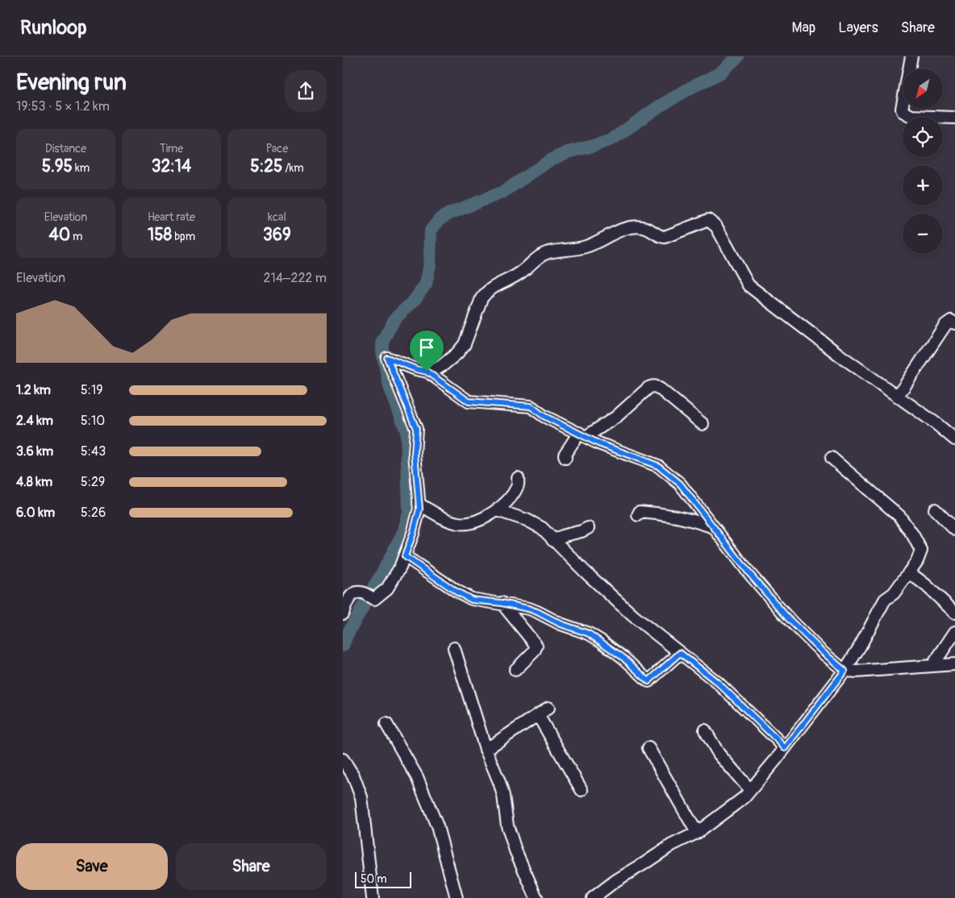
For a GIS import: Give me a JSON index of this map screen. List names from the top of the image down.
{
  "scale_bar": "50 m",
  "north": "bottom left",
  "page": {
    "header": "Runloop",
    "nav": ["Map", "Layers", "Share"],
    "heading": ["Evening run", "19:53 · 5 × 1.2 km"],
    "map_buttons": ["+", "−"],
    "stats": [
      ["Distance", "5.95 km"],
      ["Time", "32:14"],
      ["Pace", "5:25 /km"],
      ["Elevation", "40 m"],
      ["Heart rate", "158 bpm"],
      ["kcal", "369"]
    ],
    "chart": ["Elevation", "214–222 m"],
    "list": [
      {
        "name": "1.2 km",
        "note": "5:19"
      },
      {
        "name": "2.4 km",
        "note": "5:10"
      },
      {
        "name": "3.6 km",
        "note": "5:43"
      },
      {
        "name": "4.8 km",
        "note": "5:29"
      },
      {
        "name": "6.0 km",
        "note": "5:26"
      }
    ],
    "buttons": ["Save", "Share"],
    "scale": "50 m"
  }
}
